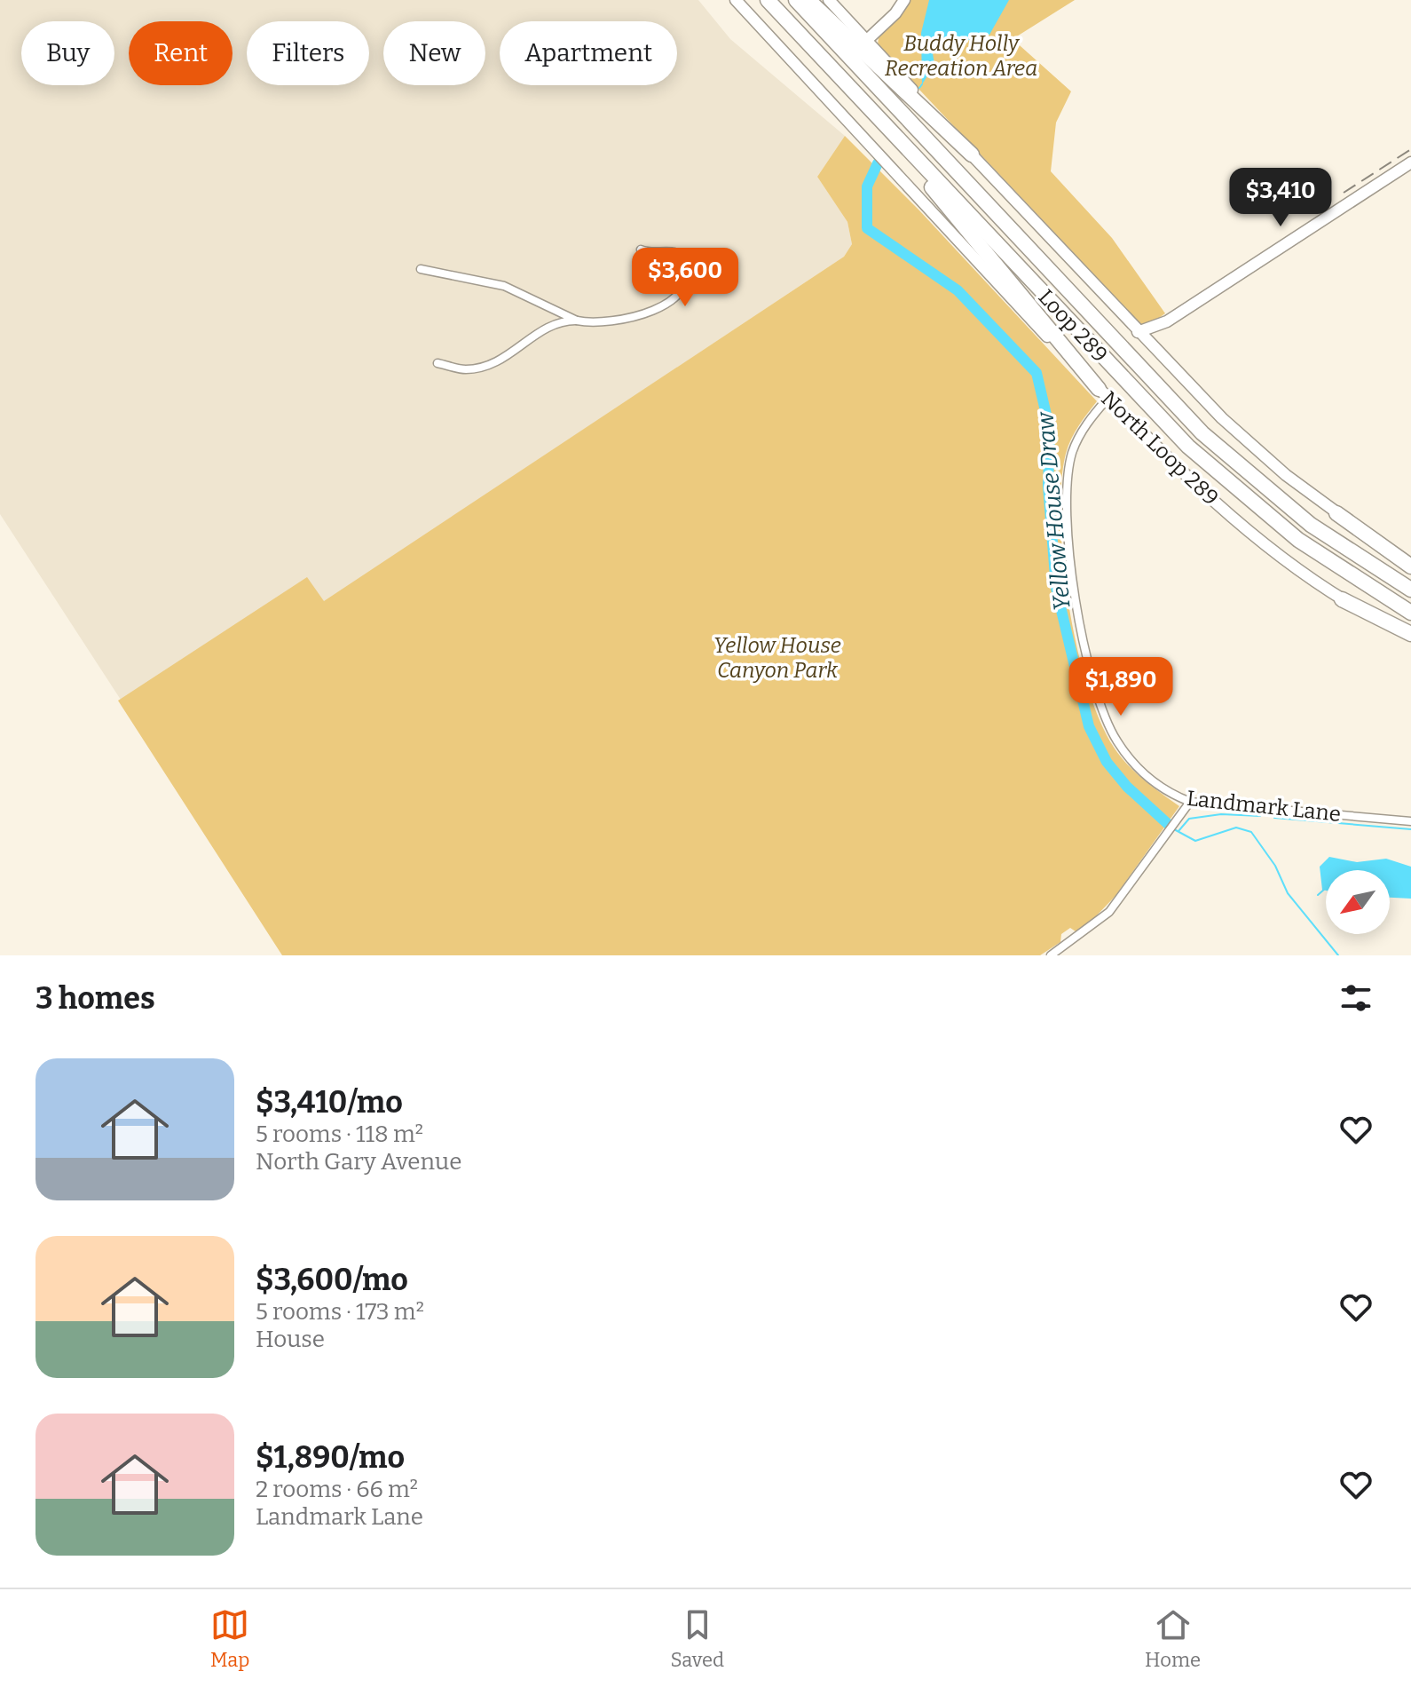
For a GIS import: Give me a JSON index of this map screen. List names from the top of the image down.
{
  "streets": {
    "highway": ["Loop 289"],
    "main road": ["North Loop 289"],
    "street": ["Landmark Lane"]
  },
  "crossings": [
    ["North Loop 289", "Landmark Lane"]
  ],
  "water": ["Yellow House Draw"],
  "parks": ["Buddy Holly Recreation Area", "Yellow House Canyon Park"],
  "north": "bottom left",
  "page": {
    "chip": [
      "Buy",
      "Rent",
      "Filters",
      "New",
      "Apartment"
    ],
    "price": ["$3,410", "$3,600", "$1,890"],
    "heading": "3 homes",
    "list": [
      {
        "name": "$3,410/mo",
        "note": "5 rooms · 118 m² · North Gary Avenue"
      },
      {
        "name": "$3,600/mo",
        "note": "5 rooms · 173 m² · House"
      },
      {
        "name": "$1,890/mo",
        "note": "2 rooms · 66 m² · Landmark Lane"
      }
    ],
    "tabs": ["Map", "Saved", "Home"]
  }
}
